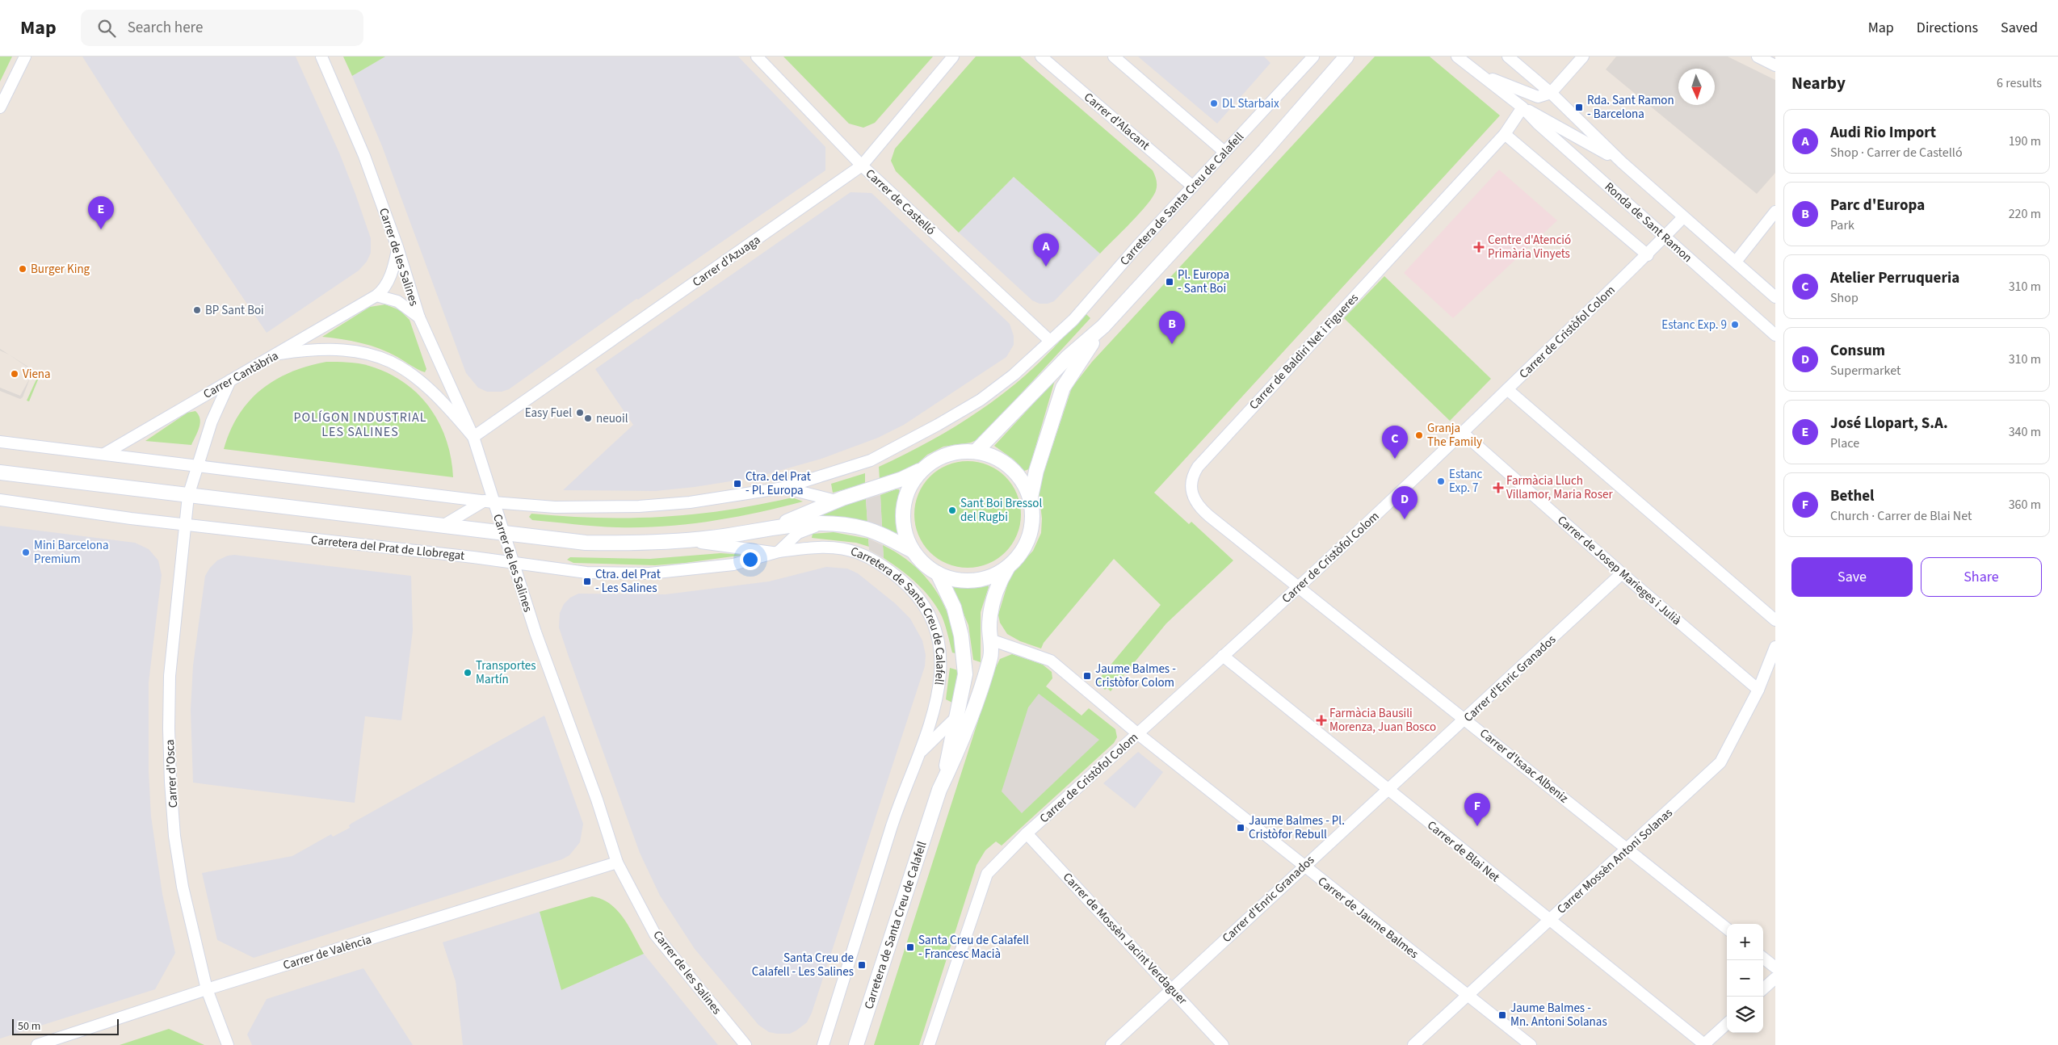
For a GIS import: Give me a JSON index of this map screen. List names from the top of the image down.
{
  "streets": {
    "street": [
      "Carrer d'Alacant",
      "Carretera de Santa Creu de Calafell",
      "Carrer de Castelló",
      "Ronda de Sant Ramon",
      "Carrer de les Salines",
      "Carrer d'Azuaga",
      "Carrer de Cristòfol Colom",
      "Carrer de Baldiri Net i Figueres",
      "Carrer Cantàbria",
      "Carretera del Prat de Llobregat",
      "Carrer de Josep Marieges i Julià",
      "Carrer d'Enric Granados",
      "Carrer d'Isaac Albeniz",
      "Carrer d'Osca",
      "Carrer de Blai Net",
      "Carrer Mossèn Antoni Solanas",
      "Carrer de Jaume Balmes",
      "Carrer de Mossèn Jacint Verdaguer",
      "Carrer de València"
    ]
  },
  "crossings": [
    ["Carrer d'Alacant", "Carretera de Santa Creu de Calafell"],
    ["Carretera de Santa Creu de Calafell", "Carrer de Castelló"],
    ["Carretera de Santa Creu de Calafell", "Carretera del Prat de Llobregat"],
    ["Carretera de Santa Creu de Calafell", "Carrer de Jaume Balmes"],
    ["Carrer de Castelló", "Carrer d'Azuaga"],
    ["Ronda de Sant Ramon", "Carrer de Cristòfol Colom"],
    ["Ronda de Sant Ramon", "Carrer de Baldiri Net i Figueres"],
    ["Carrer de les Salines", "Carrer d'Azuaga"],
    ["Carrer de les Salines", "Carrer Cantàbria"],
    ["Carrer de les Salines", "Carretera del Prat de Llobregat"],
    ["Carrer de les Salines", "Carrer de València"],
    ["Carrer de Cristòfol Colom", "Carrer de Baldiri Net i Figueres"],
    ["Carrer de Cristòfol Colom", "Carrer de Josep Marieges i Julià"],
    ["Carrer de Cristòfol Colom", "Carrer d'Isaac Albeniz"],
    ["Carrer de Cristòfol Colom", "Carrer de Blai Net"],
    ["Carrer de Cristòfol Colom", "Carrer de Jaume Balmes"],
    ["Carrer de Cristòfol Colom", "Carrer de Mossèn Jacint Verdaguer"],
    ["Carrer de Baldiri Net i Figueres", "Carrer d'Isaac Albeniz"],
    ["Carrer Cantàbria", "Carrer d'Osca"],
    ["Carretera del Prat de Llobregat", "Carrer d'Osca"],
    ["Carrer de Josep Marieges i Julià", "Carrer d'Enric Granados"],
    ["Carrer de Josep Marieges i Julià", "Carrer Mossèn Antoni Solanas"],
    ["Carrer d'Enric Granados", "Carrer d'Isaac Albeniz"],
    ["Carrer d'Enric Granados", "Carrer de Blai Net"],
    ["Carrer d'Enric Granados", "Carrer de Jaume Balmes"],
    ["Carrer d'Enric Granados", "Carrer de Mossèn Jacint Verdaguer"],
    ["Carrer d'Isaac Albeniz", "Carrer Mossèn Antoni Solanas"],
    ["Carrer d'Osca", "Carrer de València"],
    ["Carrer de Blai Net", "Carrer Mossèn Antoni Solanas"],
    ["Carrer Mossèn Antoni Solanas", "Carrer de Jaume Balmes"]
  ],
  "districts": ["POLÍGON INDUSTRIAL LES SALINES"],
  "places": {
    "other": [
      "DL Starbaix",
      "Burger King",
      "BP Sant Boi",
      "Estanc Exp. 9",
      "Viena",
      "Easy Fuel",
      "neuoil",
      "Granja The Family",
      "Estanc Exp. 7",
      "Sant Boi Bressol del Rugbi",
      "Mini Barcelona Premium",
      "Transportes Martín"
    ],
    "transit": [
      "Rda. Sant Ramon - Barcelona",
      "Pl. Europa - Sant Boi",
      "Ctra. del Prat - Pl. Europa",
      "Ctra. del Prat - Les Salines",
      "Jaume Balmes - Cristòfor Colom",
      "Jaume Balmes - Pl. Cristòfor Rebull",
      "Santa Creu de Calafell - Francesc Macià",
      "Santa Creu de Calafell - Les Salines",
      "Jaume Balmes - Mn. Antoni Solanas"
    ],
    "health": ["Centre d'Atenció Primària Vinyets", "Farmàcia Lluch Villamor, Maria Roser", "Farmàcia Bausili Morenza, Juan Bosco"]
  },
  "scale_bar": "50 m",
  "north": "bottom",
  "page": {
    "header": "Map",
    "search": "Search here",
    "nav": ["Map", "Directions", "Saved"],
    "heading": ["Nearby", "6 results"],
    "list": [
      {
        "mark": "A",
        "name": "Audi Rio Import",
        "note": "Shop · Carrer de Castelló",
        "value": "190 m"
      },
      {
        "mark": "B",
        "name": "Parc d'Europa",
        "note": "Park",
        "value": "220 m"
      },
      {
        "mark": "C",
        "name": "Atelier Perruqueria",
        "note": "Shop",
        "value": "310 m"
      },
      {
        "mark": "D",
        "name": "Consum",
        "note": "Supermarket",
        "value": "310 m"
      },
      {
        "mark": "E",
        "name": "José Llopart, S.A.",
        "note": "Place",
        "value": "340 m"
      },
      {
        "mark": "F",
        "name": "Bethel",
        "note": "Church · Carrer de Blai Net",
        "value": "360 m"
      }
    ],
    "pins": [
      "E",
      "A",
      "B",
      "C",
      "D",
      "F"
    ],
    "buttons": ["Save", "Share"],
    "map_buttons": ["+", "−"],
    "scale": "50 m"
  }
}
